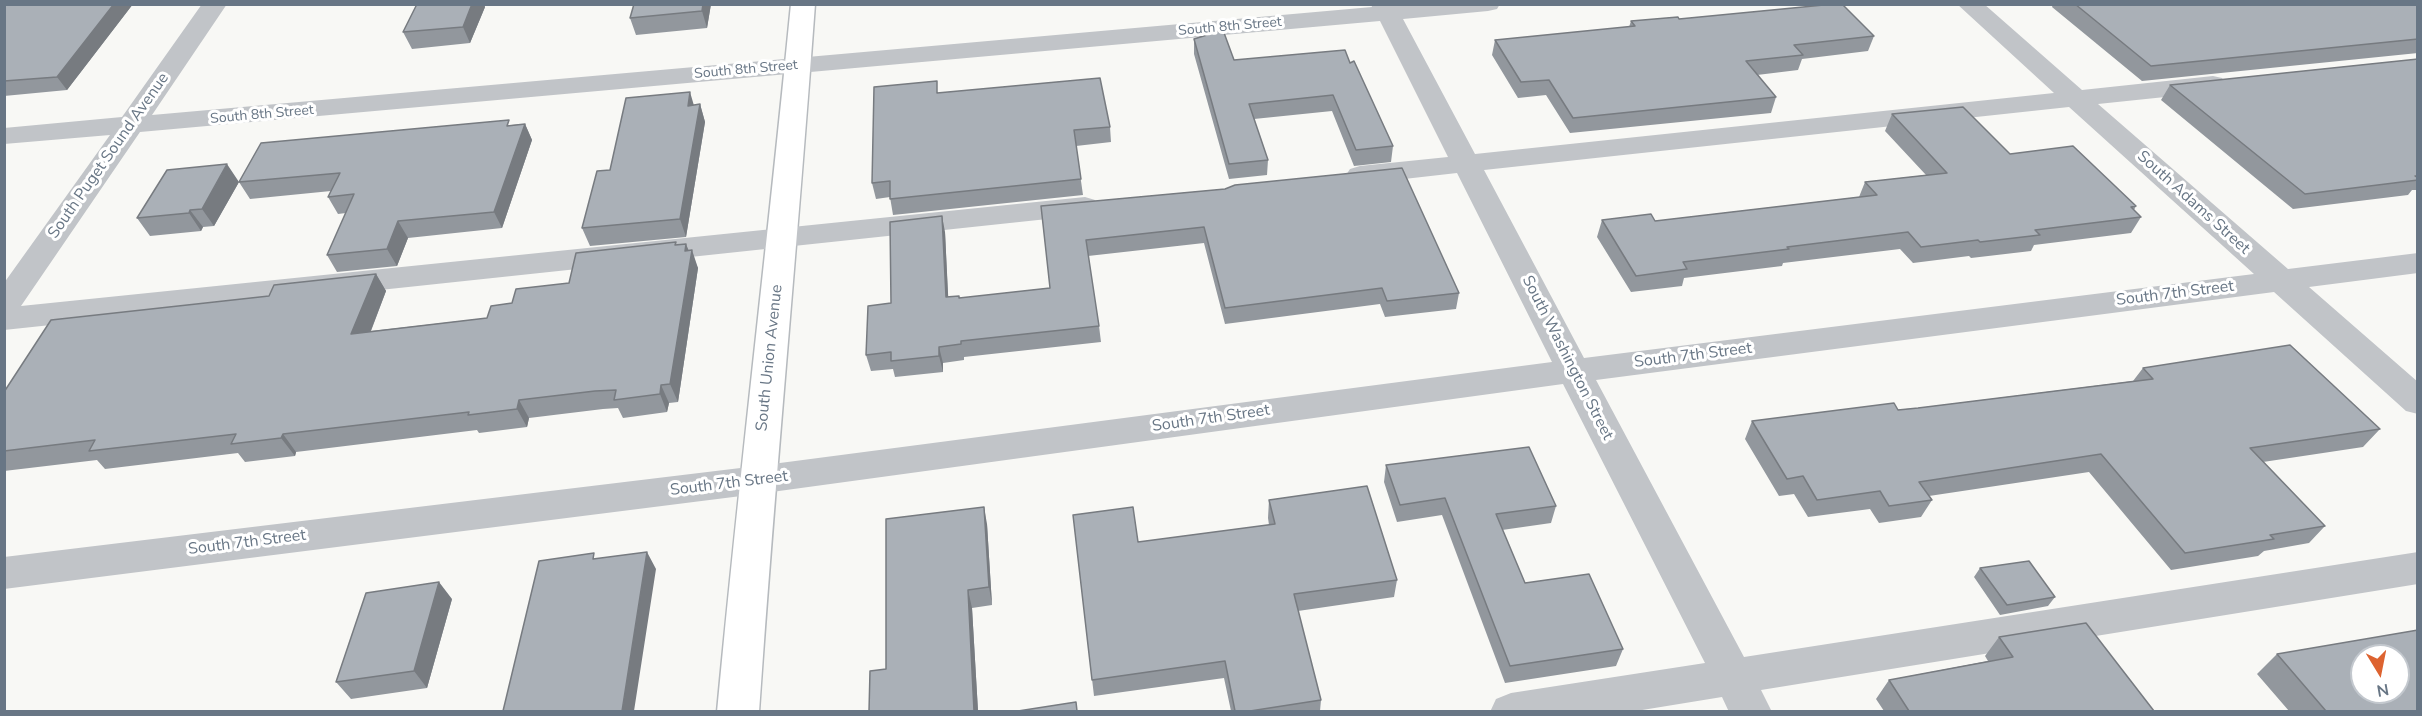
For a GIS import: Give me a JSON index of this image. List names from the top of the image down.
{
  "streets": {
    "main road": ["South Union Avenue"],
    "street": [
      "South 8th Street",
      "South Puget Sound Avenue",
      "South Adams Street",
      "South 7th Street",
      "South Washington Street"
    ]
  },
  "crossings": [
    ["South 8th Street", "South Puget Sound Avenue"],
    ["South 8th Street", "South Union Avenue"],
    ["South 8th Street", "South Washington Street"],
    ["South Adams Street", "South 7th Street"],
    ["South 7th Street", "South Union Avenue"],
    ["South 7th Street", "South Washington Street"]
  ],
  "north": "bottom"
}
